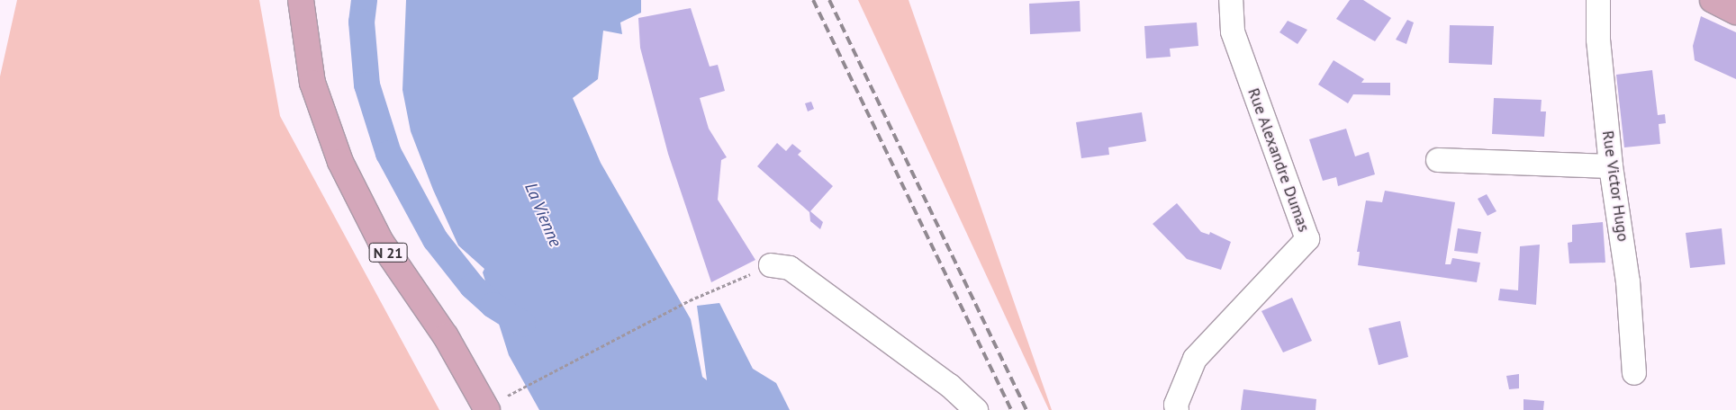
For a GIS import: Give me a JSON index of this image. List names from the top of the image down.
{
  "streets": {
    "main road": ["N 21"],
    "street": ["Rue Alexandre Dumas", "Rue Victor Hugo"]
  },
  "water": ["La Vienne"]
}
